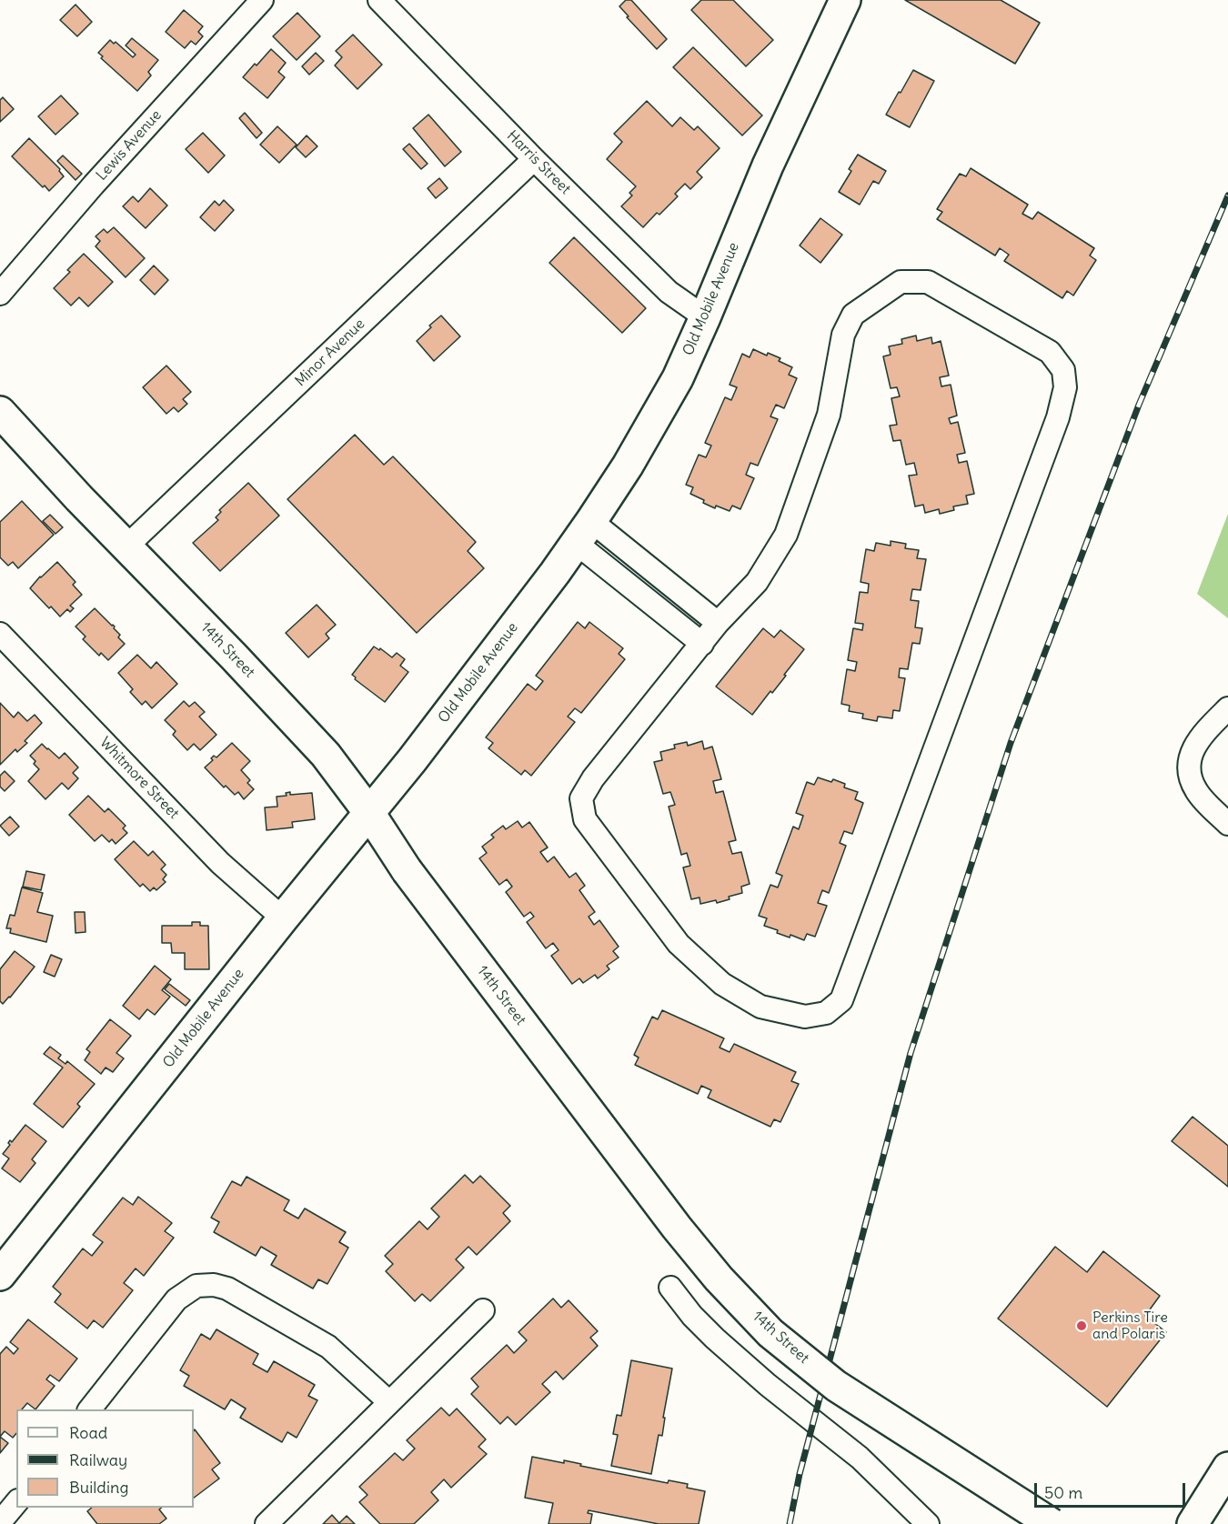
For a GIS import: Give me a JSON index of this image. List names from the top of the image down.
{
  "streets": {
    "main road": ["Old Mobile Avenue", "14th Street"],
    "street": [
      "Lewis Avenue",
      "Harris Street",
      "Minor Avenue",
      "Whitmore Street"
    ]
  },
  "crossings": [
    ["Harris Street", "Old Mobile Avenue"],
    ["Harris Street", "Minor Avenue"],
    ["Old Mobile Avenue", "14th Street"],
    ["Old Mobile Avenue", "Whitmore Street"],
    ["Minor Avenue", "14th Street"]
  ],
  "places": ["Perkins Tire and Polaris"],
  "legend": ["Road", "Railway", "Building"],
  "scale_bar": "50 m"
}
